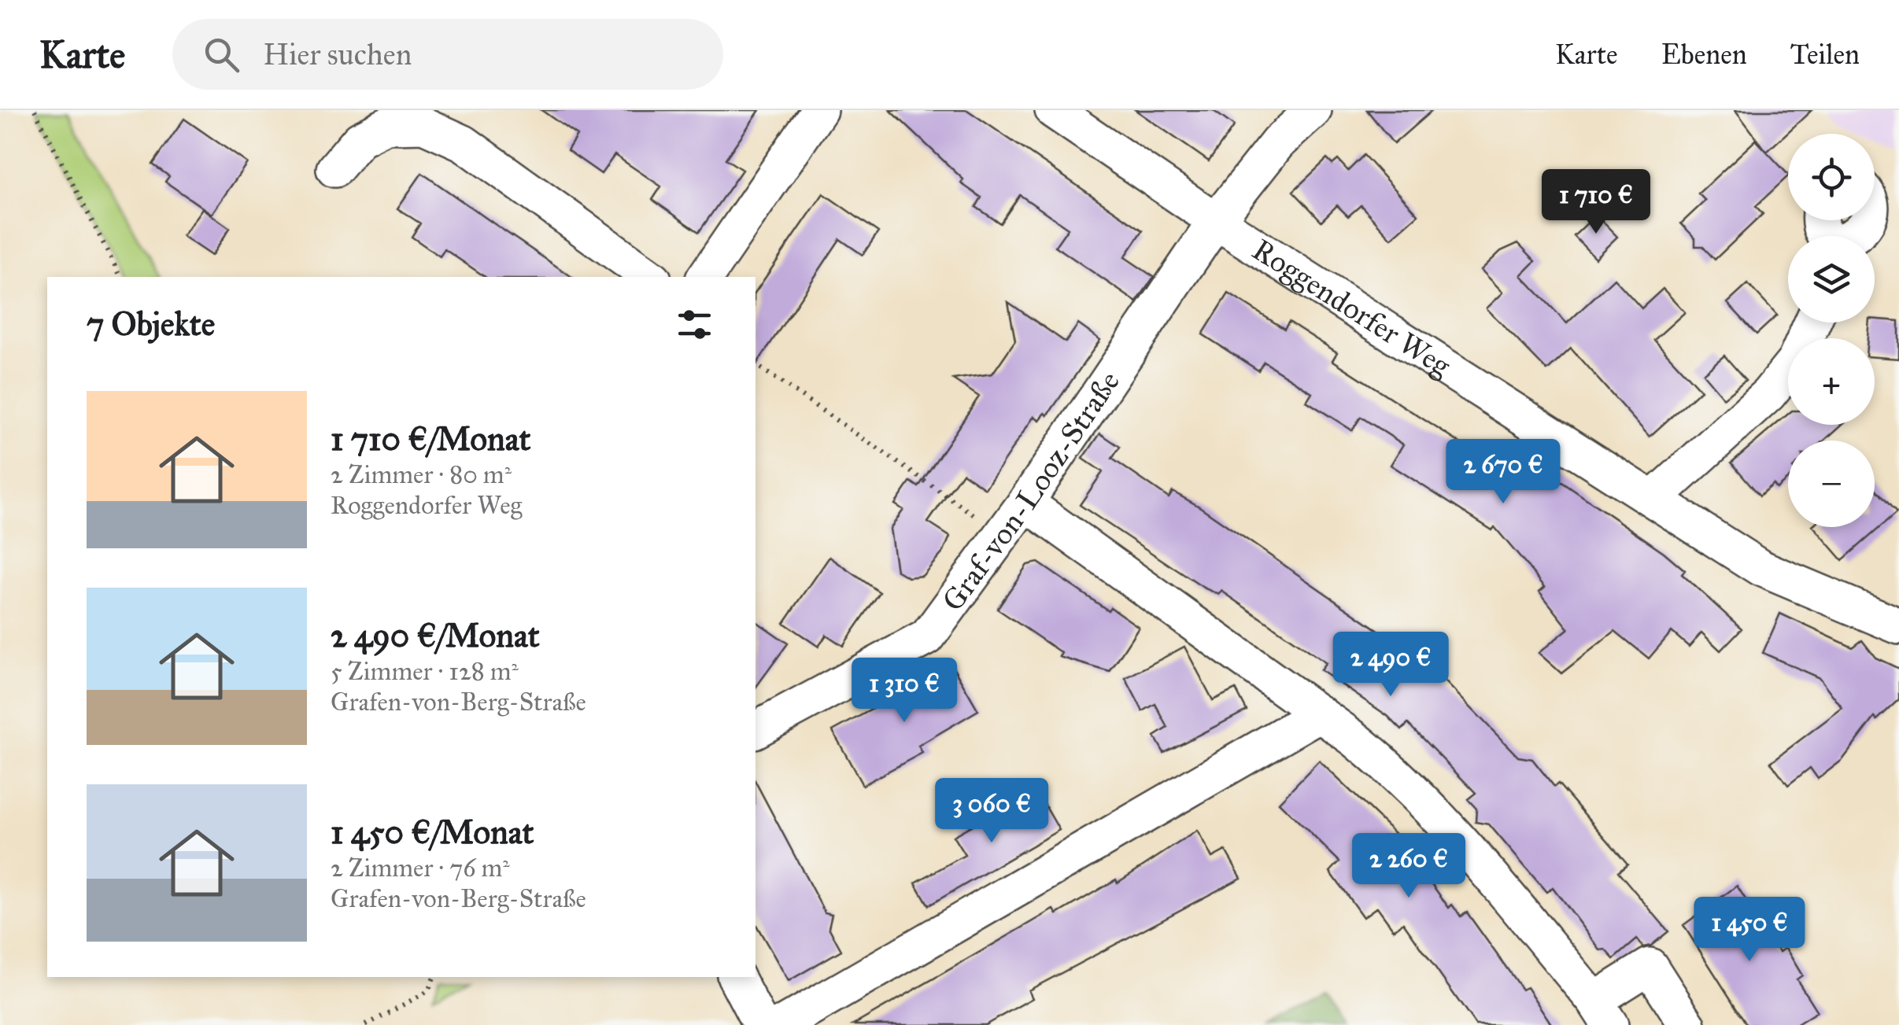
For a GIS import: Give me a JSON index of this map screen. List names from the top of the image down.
{
  "streets": {
    "street": ["Roggendorfer Weg", "Graf-von-Looz-Straße"]
  },
  "crossings": [
    ["Roggendorfer Weg", "Graf-von-Looz-Straße"]
  ],
  "page": {
    "header": "Karte",
    "search": "Hier suchen",
    "nav": ["Karte", "Ebenen", "Teilen"],
    "map_buttons": ["+", "−"],
    "price": [
      "1 710 €",
      "2 670 €",
      "2 490 €",
      "1 310 €",
      "3 060 €",
      "2 260 €",
      "1 450 €"
    ],
    "heading": "7 Objekte",
    "list": [
      {
        "name": "1 710 €/Monat",
        "note": "2 Zimmer · 80 m² · Roggendorfer Weg"
      },
      {
        "name": "2 490 €/Monat",
        "note": "5 Zimmer · 128 m² · Grafen-von-Berg-Straße"
      },
      {
        "name": "1 450 €/Monat",
        "note": "2 Zimmer · 76 m² · Grafen-von-Berg-Straße"
      }
    ]
  }
}
